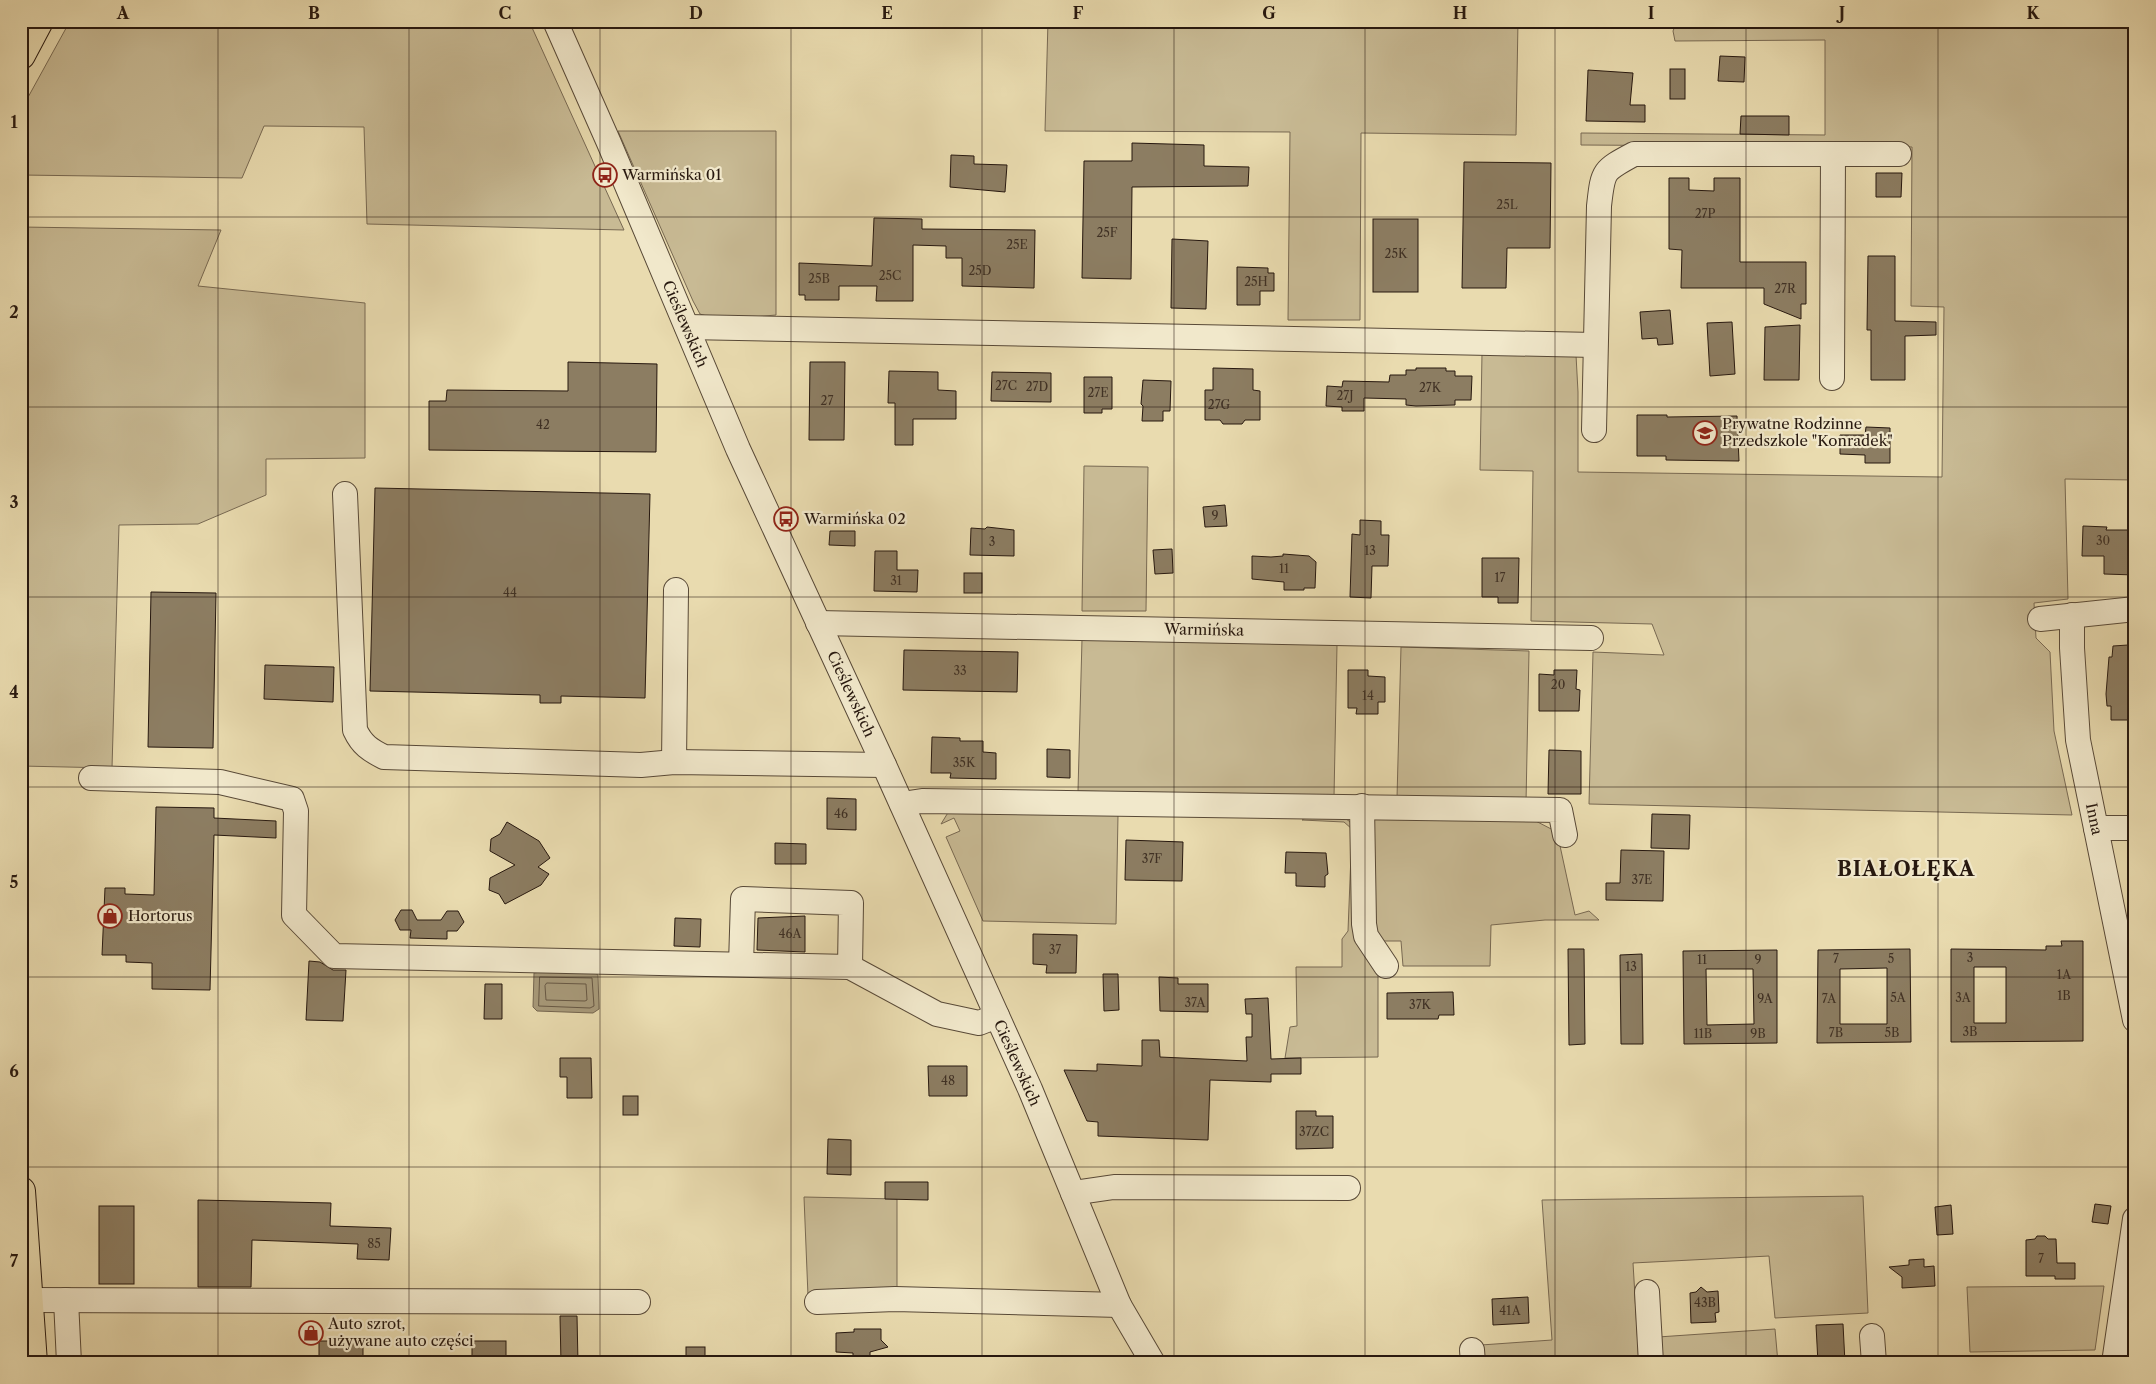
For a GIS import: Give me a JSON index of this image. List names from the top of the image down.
{
  "streets": {
    "street": ["Cieślewskich", "Warmińska", "Inna"]
  },
  "crossings": [
    ["Cieślewskich", "Warmińska"]
  ],
  "districts": ["BIAŁOŁĘKA"],
  "places": {
    "bus stop": ["Warmińska 01", "Warmińska 02"],
    "school or university": ["Prywatne Rodzinne Przedszkole \"Konradek\""],
    "shop": ["Hortorus", "Auto szrot, używane auto części"]
  },
  "house_numbers": [
    "25L",
    "27P",
    "25F",
    "25E",
    "25K",
    "25D",
    "25C",
    "25B",
    "25H",
    "27R",
    "27C",
    "27D",
    "27K",
    "27E",
    "27J",
    "27",
    "27G",
    "42",
    "9",
    "30",
    "3",
    "13",
    "11",
    "17",
    "31",
    "44",
    "33",
    "20",
    "14",
    "35K",
    "46",
    "37F",
    "37E",
    "46A",
    "37",
    "3",
    "7",
    "5",
    "11",
    "9",
    "13",
    "1A",
    "1B",
    "5A",
    "3A",
    "9A",
    "7A",
    "37A",
    "37K",
    "3B",
    "7B",
    "5B",
    "11B",
    "9B",
    "48",
    "37ZC",
    "85",
    "7",
    "43B",
    "41A"
  ],
  "grid": {
    "columns": [
      "A",
      "B",
      "C",
      "D",
      "E",
      "F",
      "G",
      "H",
      "I",
      "J",
      "K"
    ],
    "rows": [
      "1",
      "2",
      "3",
      "4",
      "5",
      "6",
      "7"
    ]
  }
}
